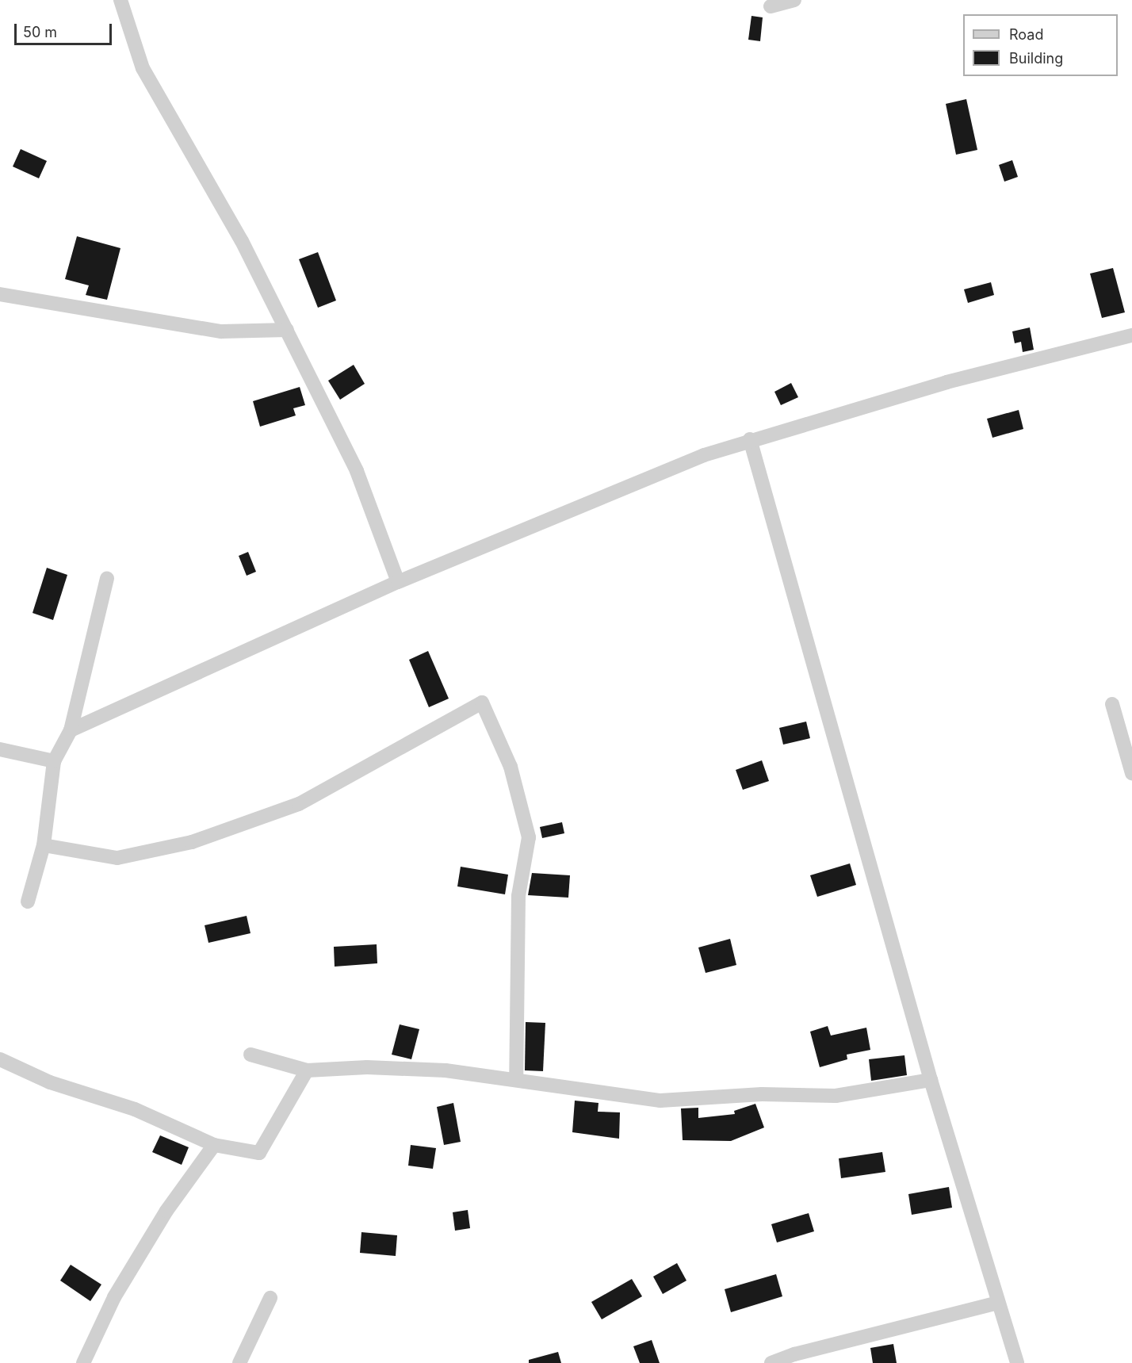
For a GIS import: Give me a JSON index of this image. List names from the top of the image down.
{
  "legend": ["Road", "Building"],
  "scale_bar": "50 m"
}
